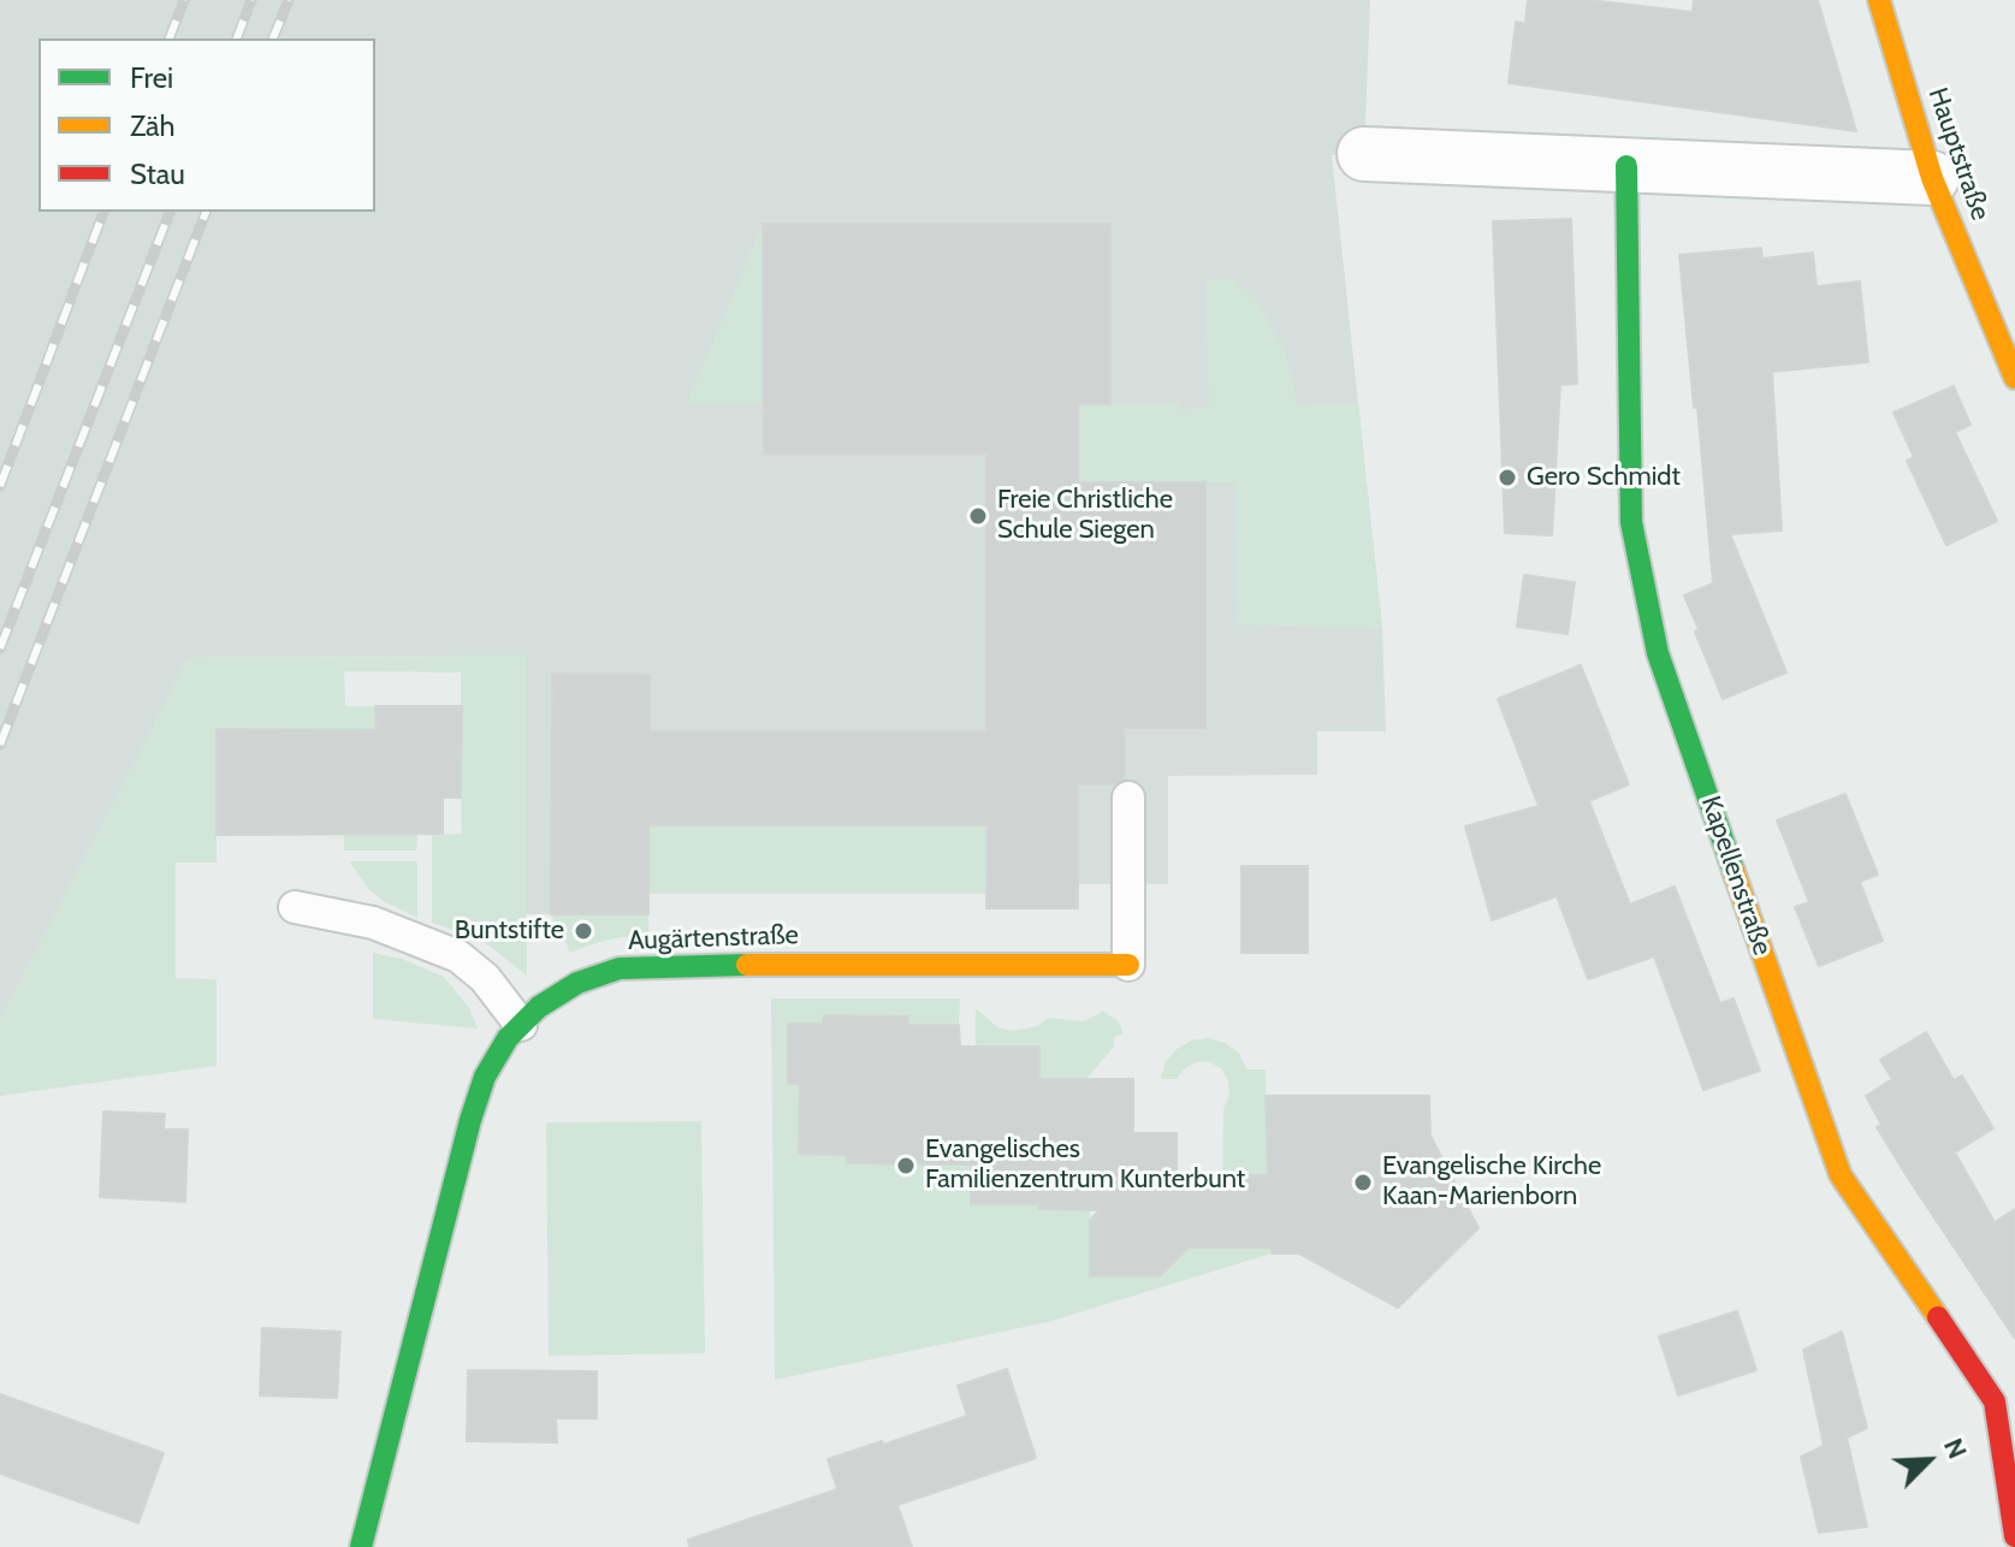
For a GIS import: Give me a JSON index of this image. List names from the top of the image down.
{
  "streets": {
    "street": ["Hauptstraße", "Kapellenstraße", "Augärtenstraße"]
  },
  "places": [
    "Gero Schmidt",
    "Freie Christliche Schule Siegen",
    "Buntstifte",
    "Evangelisches Familienzentrum Kunterbunt",
    "Evangelische Kirche Kaan-Marienborn"
  ],
  "legend": ["Frei", "Zäh", "Stau"],
  "north": "top right"
}
